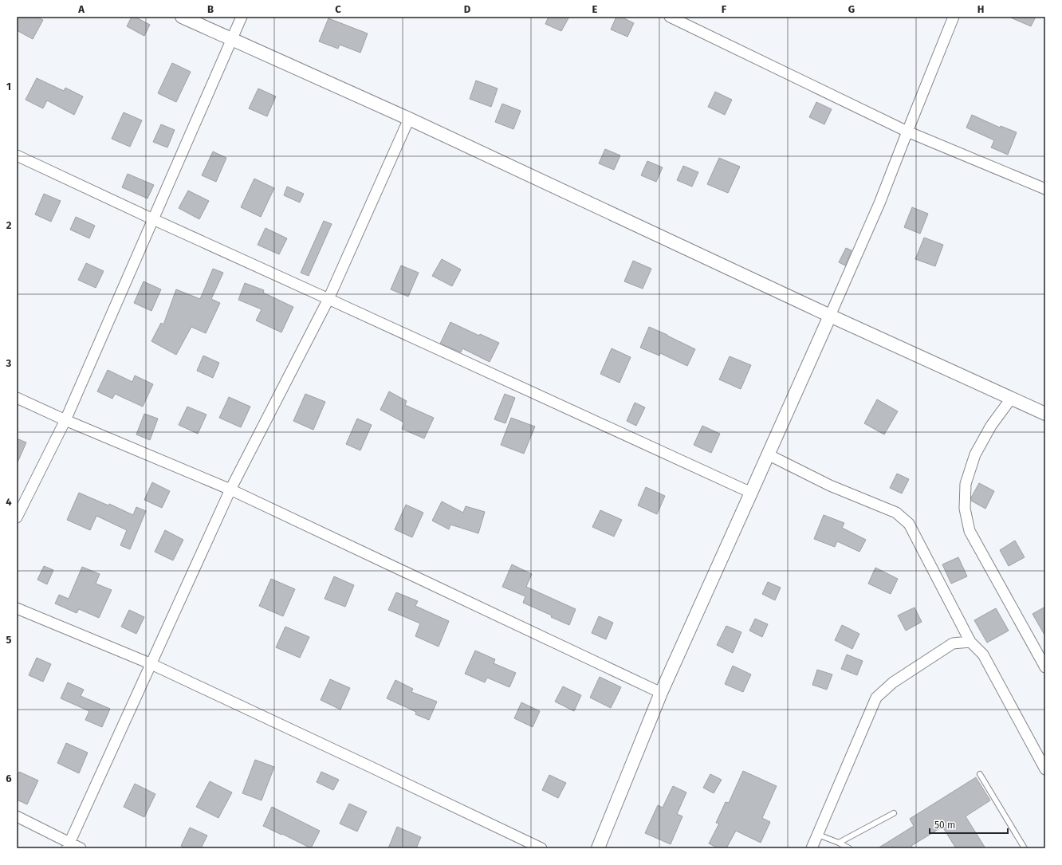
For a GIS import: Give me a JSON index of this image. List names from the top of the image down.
{
  "scale_bar": "50 m",
  "grid": {
    "columns": [
      "A",
      "B",
      "C",
      "D",
      "E",
      "F",
      "G",
      "H"
    ],
    "rows": [
      "1",
      "2",
      "3",
      "4",
      "5",
      "6"
    ]
  }
}
